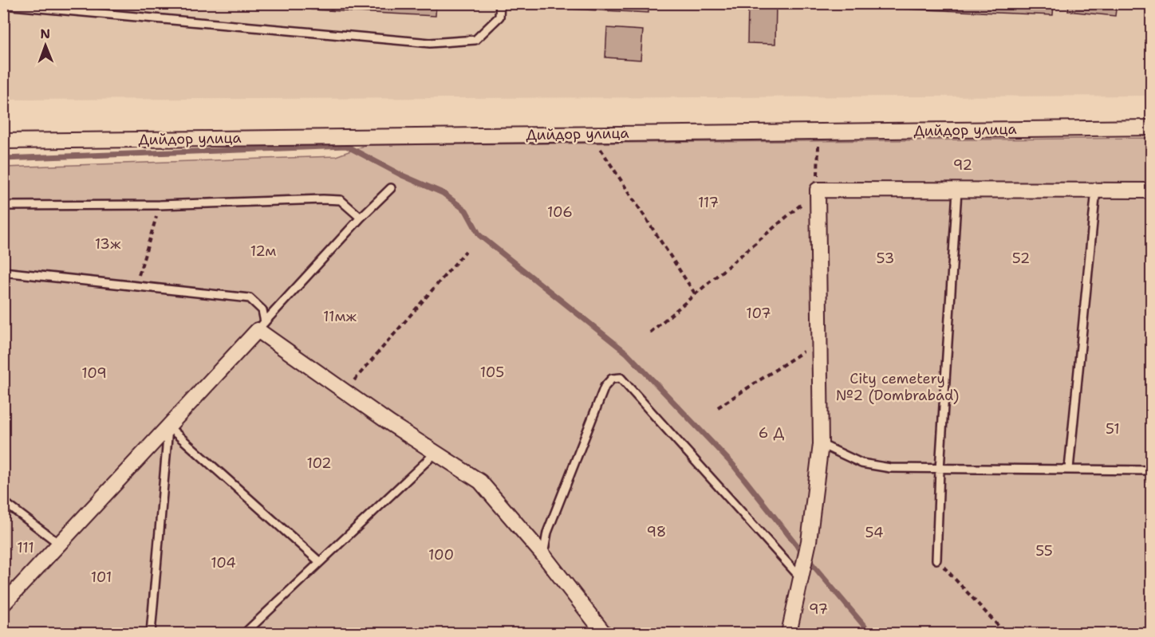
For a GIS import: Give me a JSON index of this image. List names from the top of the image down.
{
  "streets": {
    "street": ["Дийдор улица"]
  },
  "parks": [
    "92",
    "117",
    "106",
    "13ж",
    "12м",
    "53",
    "52",
    "107",
    "11мж",
    "105",
    "109",
    "City cemetery №2 (Dombrabad)",
    "51",
    "6 Д",
    "102",
    "98",
    "54",
    "111",
    "55",
    "100",
    "104",
    "101",
    "97"
  ],
  "north": "top"
}
